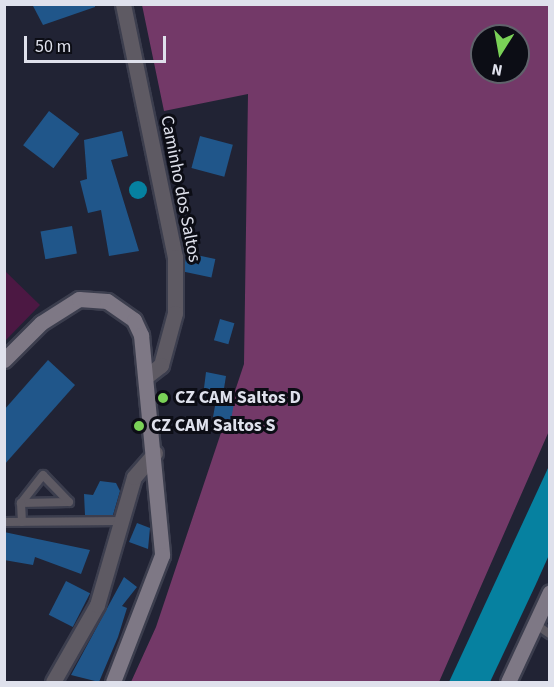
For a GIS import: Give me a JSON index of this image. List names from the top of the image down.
{
  "streets": {
    "street": ["Caminho dos Saltos"]
  },
  "places": ["CZ CAM Saltos D", "CZ CAM Saltos S"],
  "scale_bar": "50 m",
  "north": "bottom"
}
